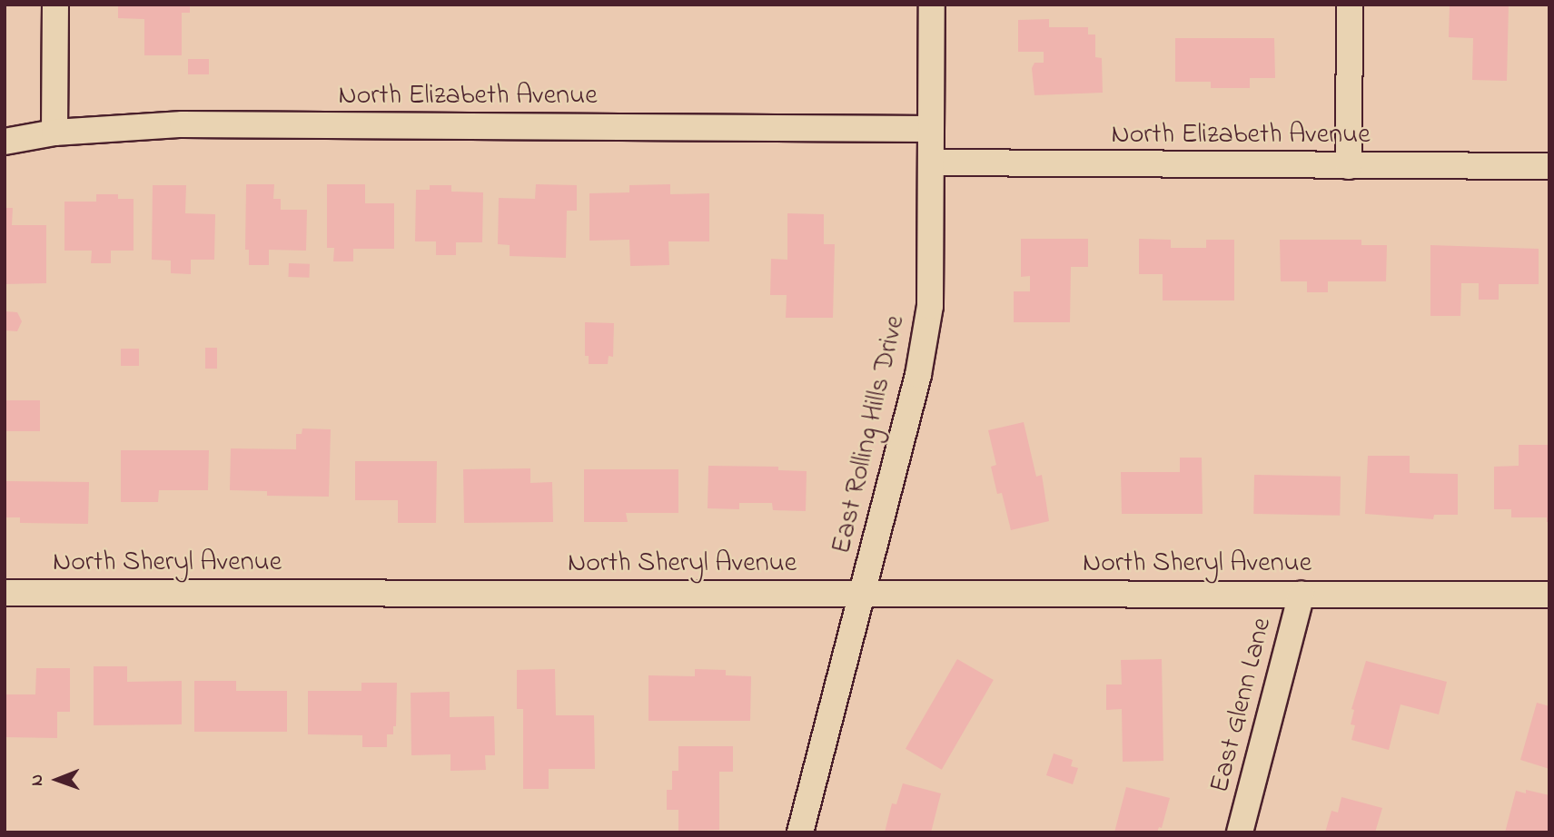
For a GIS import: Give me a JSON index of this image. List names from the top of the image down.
{
  "streets": {
    "street": [
      "North Elizabeth Avenue",
      "East Rolling Hills Drive",
      "North Sheryl Avenue",
      "East Glenn Lane"
    ]
  },
  "crossings": [
    ["North Elizabeth Avenue", "East Rolling Hills Drive"],
    ["East Rolling Hills Drive", "North Sheryl Avenue"],
    ["North Sheryl Avenue", "East Glenn Lane"]
  ],
  "north": "left"
}
